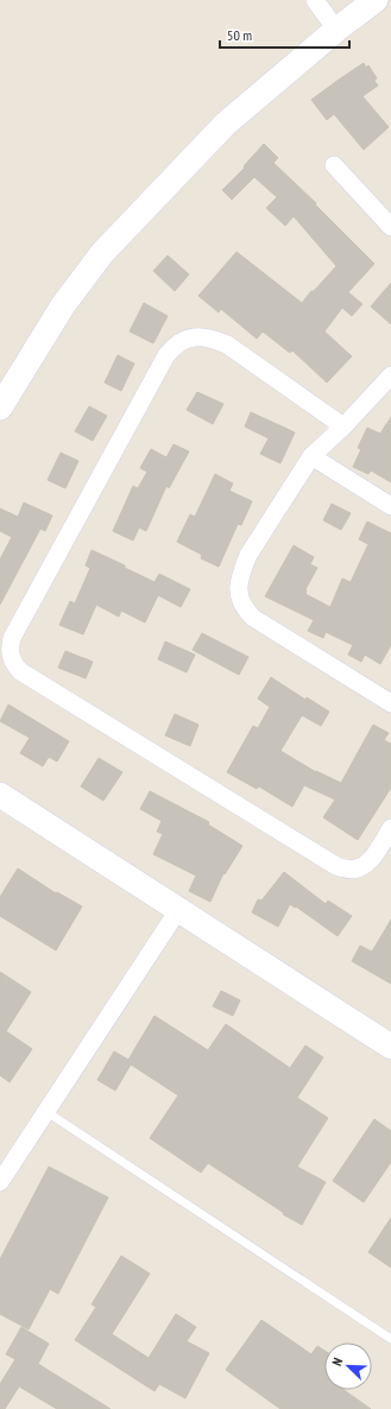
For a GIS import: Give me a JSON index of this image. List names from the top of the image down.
{
  "scale_bar": "50 m",
  "north": "top left"
}
